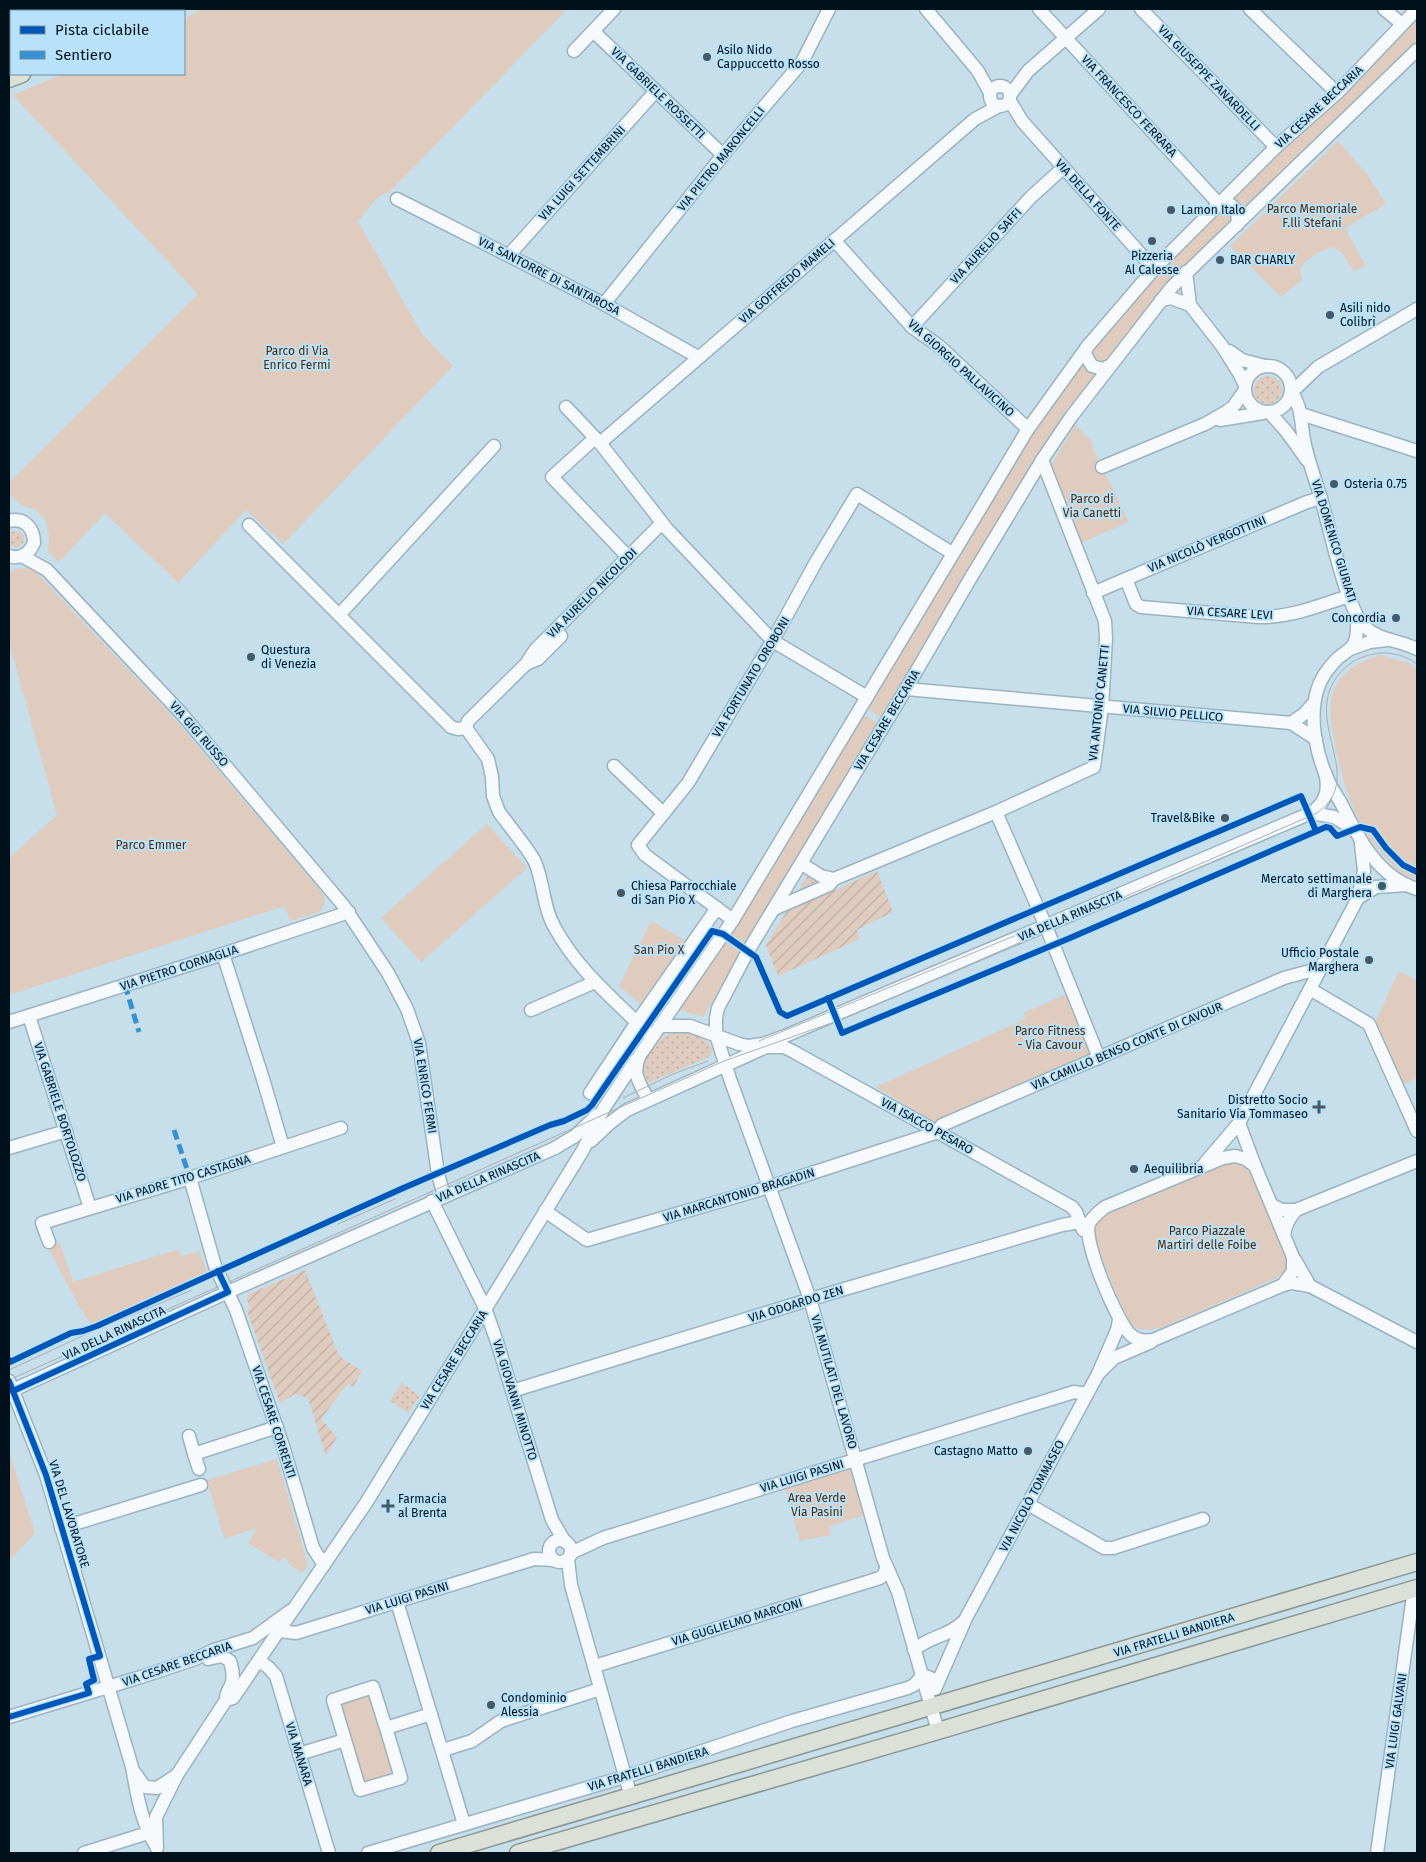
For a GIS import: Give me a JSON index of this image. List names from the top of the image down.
{
  "streets": {
    "main road": ["VIA FRATELLI BANDIERA"],
    "street": [
      "VIA GIUSEPPE ZANARDELLI",
      "VIA GABRIELE ROSSETTI",
      "VIA FRANCESCO FERRARA",
      "VIA CESARE BECCARIA",
      "VIA PIETRO MARONCELLI",
      "VIA LUIGI SETTEMBRINI",
      "VIA DELLA FONTE",
      "VIA AURELIO SAFFI",
      "VIA SANTORRE DI SANTAROSA",
      "VIA GOFFREDO MAMELI",
      "VIA GIORGIO PALLAVICINO",
      "VIA DOMENICO GIURIATI",
      "VIA NICOLÒ VERGOTTINI",
      "VIA AURELIO NICOLODI",
      "VIA CESARE LEVI",
      "VIA FORTUNATO OROBONI",
      "VIA ANTONIO CANETTI",
      "VIA SILVIO PELLICO",
      "VIA GIGI RUSSO",
      "VIA DELLA RINASCITA",
      "VIA PIETRO CORNAGLIA",
      "VIA CAMILLO BENSO CONTE DI CAVOUR",
      "VIA ENRICO FERMI",
      "VIA GABRIELE BORTOLOZZO",
      "VIA ISACCO PESARO",
      "VIA PADRE TITO CASTAGNA",
      "VIA MARCANTONIO BRAGADIN",
      "VIA ODOARDO ZEN",
      "VIA MUTILATI DEL LAVORO",
      "VIA GIOVANNI MINOTTO",
      "VIA CESARE CORRENTI",
      "VIA LUIGI PASINI",
      "VIA NICOLÒ TOMMASEO",
      "VIA DEL LAVORATORE",
      "VIA GUGLIELMO MARCONI",
      "VIA LUIGI GALVANI",
      "VIA MANARA"
    ]
  },
  "crossings": [
    ["VIA GIUSEPPE ZANARDELLI", "VIA CESARE BECCARIA"],
    ["VIA GABRIELE ROSSETTI", "VIA PIETRO MARONCELLI"],
    ["VIA GABRIELE ROSSETTI", "VIA LUIGI SETTEMBRINI"],
    ["VIA FRANCESCO FERRARA", "VIA CESARE BECCARIA"],
    ["VIA FRANCESCO FERRARA", "VIA GOFFREDO MAMELI"],
    ["VIA CESARE BECCARIA", "VIA DELLA FONTE"],
    ["VIA CESARE BECCARIA", "VIA GIORGIO PALLAVICINO"],
    ["VIA CESARE BECCARIA", "VIA FORTUNATO OROBONI"],
    ["VIA CESARE BECCARIA", "VIA ANTONIO CANETTI"],
    ["VIA CESARE BECCARIA", "VIA SILVIO PELLICO"],
    ["VIA CESARE BECCARIA", "VIA DELLA RINASCITA"],
    ["VIA CESARE BECCARIA", "VIA MARCANTONIO BRAGADIN"],
    ["VIA CESARE BECCARIA", "VIA MUTILATI DEL LAVORO"],
    ["VIA CESARE BECCARIA", "VIA GIOVANNI MINOTTO"],
    ["VIA CESARE BECCARIA", "VIA CESARE CORRENTI"],
    ["VIA CESARE BECCARIA", "VIA LUIGI PASINI"],
    ["VIA CESARE BECCARIA", "VIA DEL LAVORATORE"],
    ["VIA CESARE BECCARIA", "VIA MANARA"],
    ["VIA PIETRO MARONCELLI", "VIA SANTORRE DI SANTAROSA"],
    ["VIA LUIGI SETTEMBRINI", "VIA SANTORRE DI SANTAROSA"],
    ["VIA DELLA FONTE", "VIA AURELIO SAFFI"],
    ["VIA DELLA FONTE", "VIA GOFFREDO MAMELI"],
    ["VIA AURELIO SAFFI", "VIA GIORGIO PALLAVICINO"],
    ["VIA SANTORRE DI SANTAROSA", "VIA GOFFREDO MAMELI"],
    ["VIA GOFFREDO MAMELI", "VIA GIORGIO PALLAVICINO"],
    ["VIA GOFFREDO MAMELI", "VIA AURELIO NICOLODI"],
    ["VIA DOMENICO GIURIATI", "VIA NICOLÒ VERGOTTINI"],
    ["VIA DOMENICO GIURIATI", "VIA CESARE LEVI"],
    ["VIA NICOLÒ VERGOTTINI", "VIA CESARE LEVI"],
    ["VIA NICOLÒ VERGOTTINI", "VIA ANTONIO CANETTI"],
    ["VIA ANTONIO CANETTI", "VIA SILVIO PELLICO"],
    ["VIA GIGI RUSSO", "VIA PIETRO CORNAGLIA"],
    ["VIA GIGI RUSSO", "VIA ENRICO FERMI"],
    ["VIA DELLA RINASCITA", "VIA ENRICO FERMI"],
    ["VIA DELLA RINASCITA", "VIA GIOVANNI MINOTTO"],
    ["VIA DELLA RINASCITA", "VIA CESARE CORRENTI"],
    ["VIA DELLA RINASCITA", "VIA DEL LAVORATORE"],
    ["VIA PIETRO CORNAGLIA", "VIA ENRICO FERMI"],
    ["VIA PIETRO CORNAGLIA", "VIA GABRIELE BORTOLOZZO"],
    ["VIA CAMILLO BENSO CONTE DI CAVOUR", "VIA ISACCO PESARO"],
    ["VIA CAMILLO BENSO CONTE DI CAVOUR", "VIA MARCANTONIO BRAGADIN"],
    ["VIA ENRICO FERMI", "VIA GIOVANNI MINOTTO"],
    ["VIA GABRIELE BORTOLOZZO", "VIA PADRE TITO CASTAGNA"],
    ["VIA ISACCO PESARO", "VIA MARCANTONIO BRAGADIN"],
    ["VIA ISACCO PESARO", "VIA ODOARDO ZEN"],
    ["VIA PADRE TITO CASTAGNA", "VIA CESARE CORRENTI"],
    ["VIA MARCANTONIO BRAGADIN", "VIA MUTILATI DEL LAVORO"],
    ["VIA ODOARDO ZEN", "VIA MUTILATI DEL LAVORO"],
    ["VIA ODOARDO ZEN", "VIA GIOVANNI MINOTTO"],
    ["VIA MUTILATI DEL LAVORO", "VIA LUIGI PASINI"],
    ["VIA MUTILATI DEL LAVORO", "VIA NICOLÒ TOMMASEO"],
    ["VIA MUTILATI DEL LAVORO", "VIA FRATELLI BANDIERA"],
    ["VIA GIOVANNI MINOTTO", "VIA LUIGI PASINI"],
    ["VIA GIOVANNI MINOTTO", "VIA GUGLIELMO MARCONI"],
    ["VIA LUIGI PASINI", "VIA NICOLÒ TOMMASEO"],
    ["VIA NICOLÒ TOMMASEO", "VIA FRATELLI BANDIERA"],
    ["VIA FRATELLI BANDIERA", "VIA LUIGI GALVANI"]
  ],
  "parks": [
    "Parco Memoriale F.lli Stefani",
    "Parco di Via Enrico Fermi",
    "Parco di Via Canetti",
    "Parco Emmer",
    "San Pio X",
    "Parco Fitness - Via Cavour",
    "Parco Piazzale Martiri delle Foibe",
    "Area Verde Via Pasini"
  ],
  "places": {
    "other": [
      "Asilo Nido Cappuccetto Rosso",
      "Lamon Italo",
      "Pizzeria Al Calesse",
      "BAR CHARLY",
      "Asili nido Colibrì",
      "Osteria 0.75",
      "Concordia",
      "Questura di Venezia",
      "Travel&Bike",
      "Mercato settimanale di Marghera",
      "Chiesa Parrocchiale di San Pio X",
      "Ufficio Postale Marghera",
      "Aequilibria",
      "Castagno Matto",
      "Condominio Alessia"
    ],
    "health": ["Distretto Socio Sanitario Via Tommaseo", "Farmacia al Brenta"]
  },
  "legend": ["Pista ciclabile", "Sentiero"]
}
